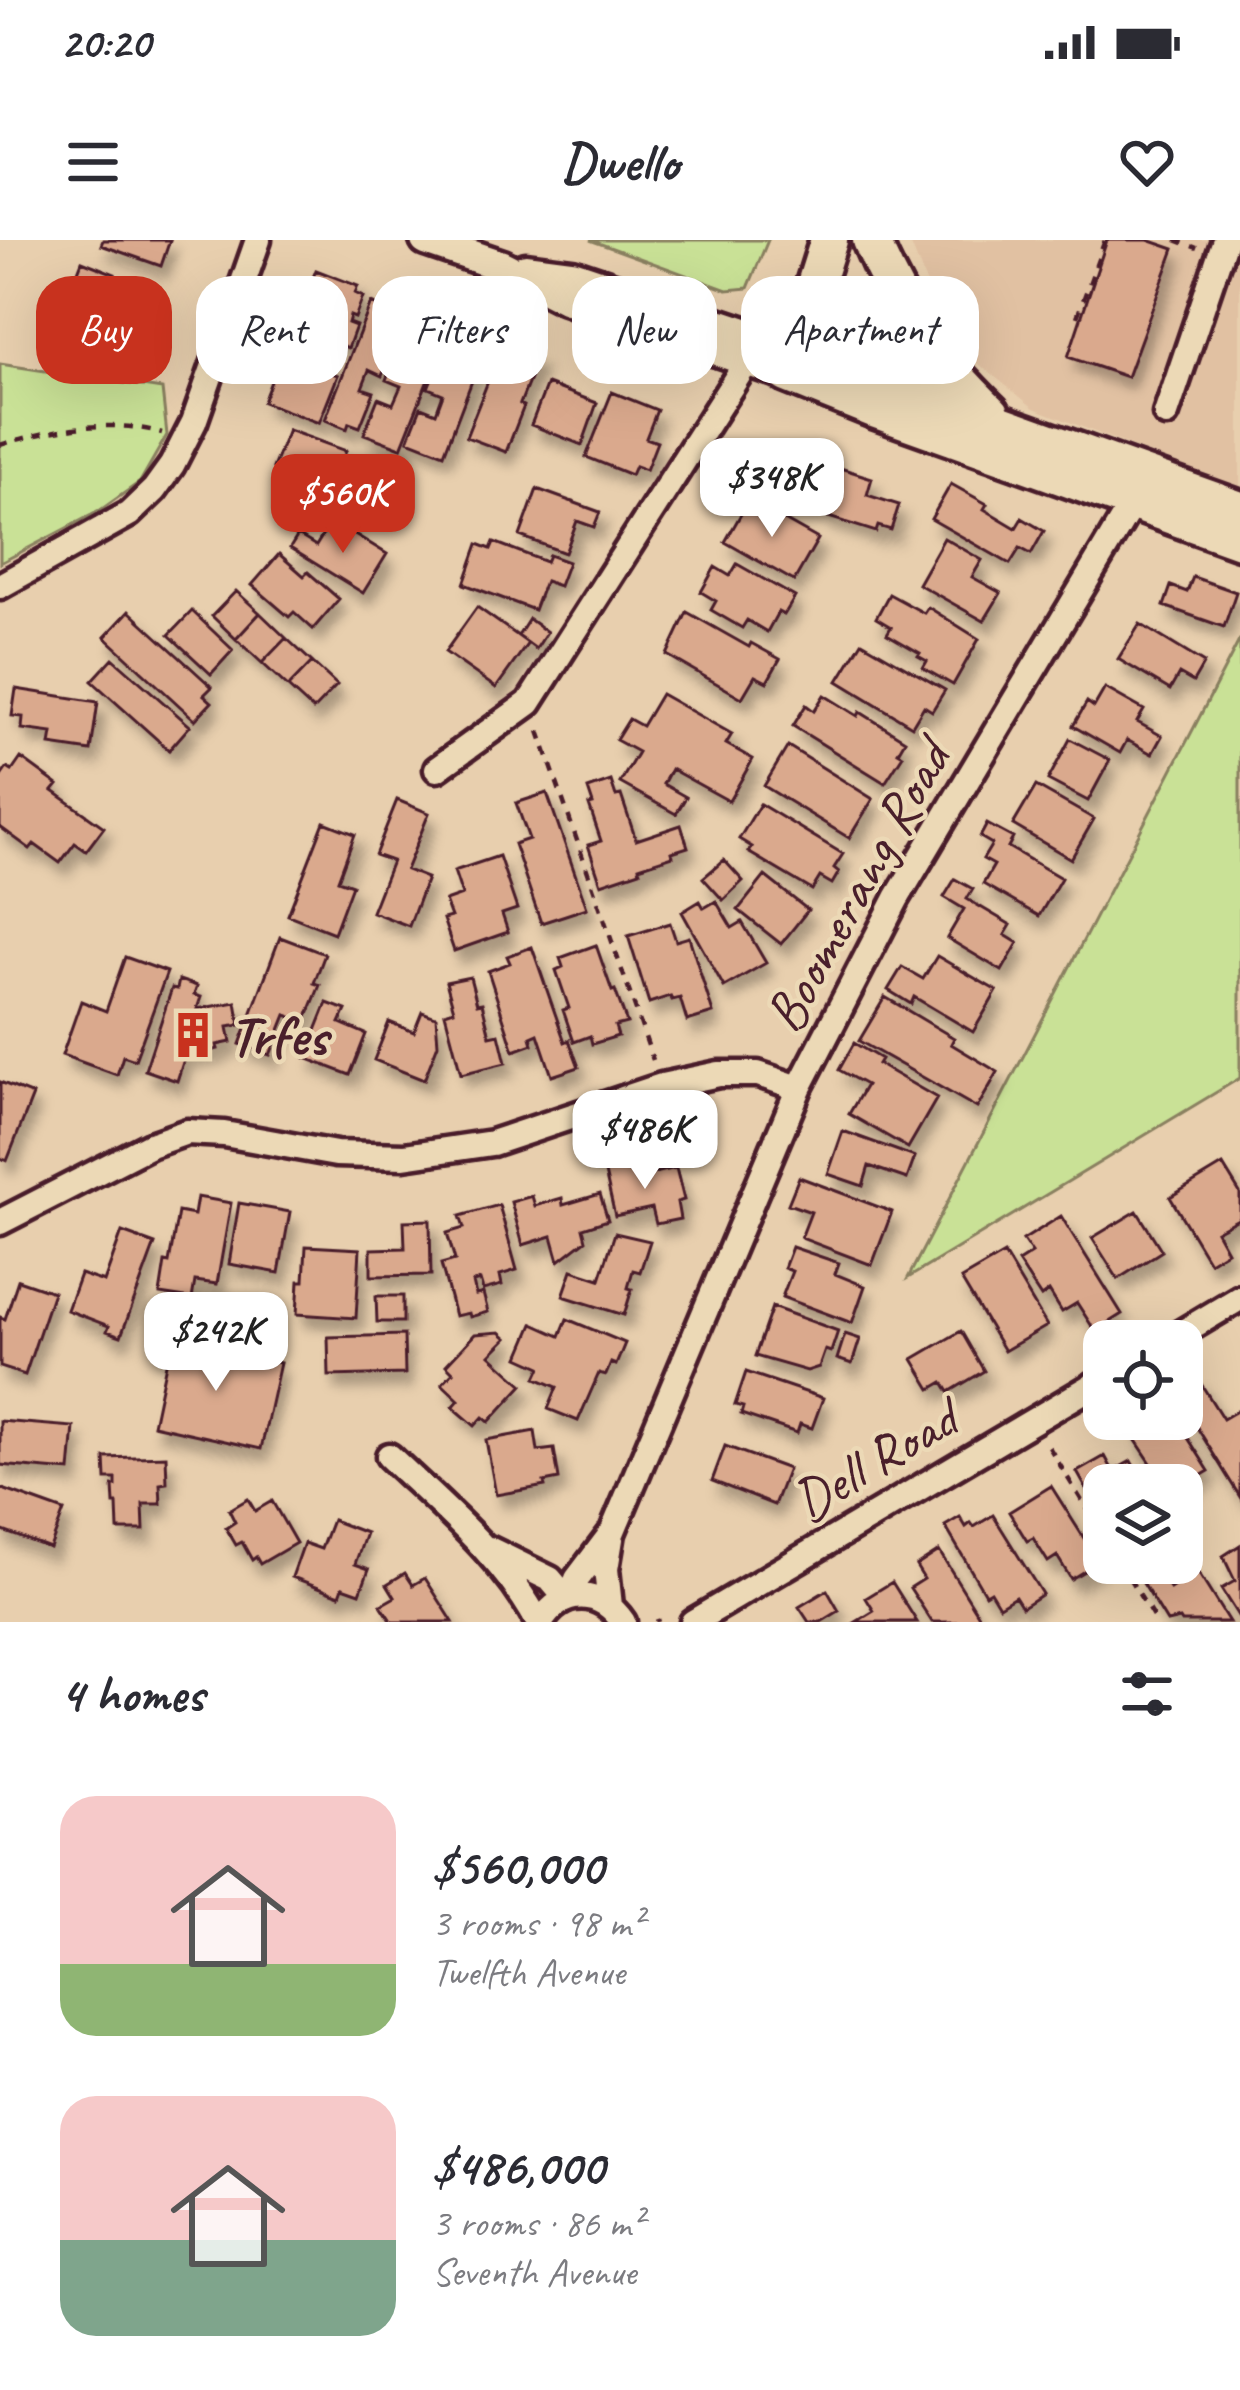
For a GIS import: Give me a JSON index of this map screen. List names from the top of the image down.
{
  "streets": {
    "street": ["Boomerang Road", "Dell Road"]
  },
  "places": {
    "building": ["Trfes"]
  },
  "page": {
    "status": "20:20",
    "header": "Dwello",
    "chip": [
      "Buy",
      "Rent",
      "Filters",
      "New",
      "Apartment"
    ],
    "price": [
      "$348K",
      "$560K",
      "$486K",
      "$242K"
    ],
    "heading": "4 homes",
    "list": [
      {
        "name": "$560,000",
        "note": "3 rooms · 98 m² · Twelfth Avenue"
      },
      {
        "name": "$486,000",
        "note": "3 rooms · 86 m² · Seventh Avenue"
      }
    ]
  }
}
